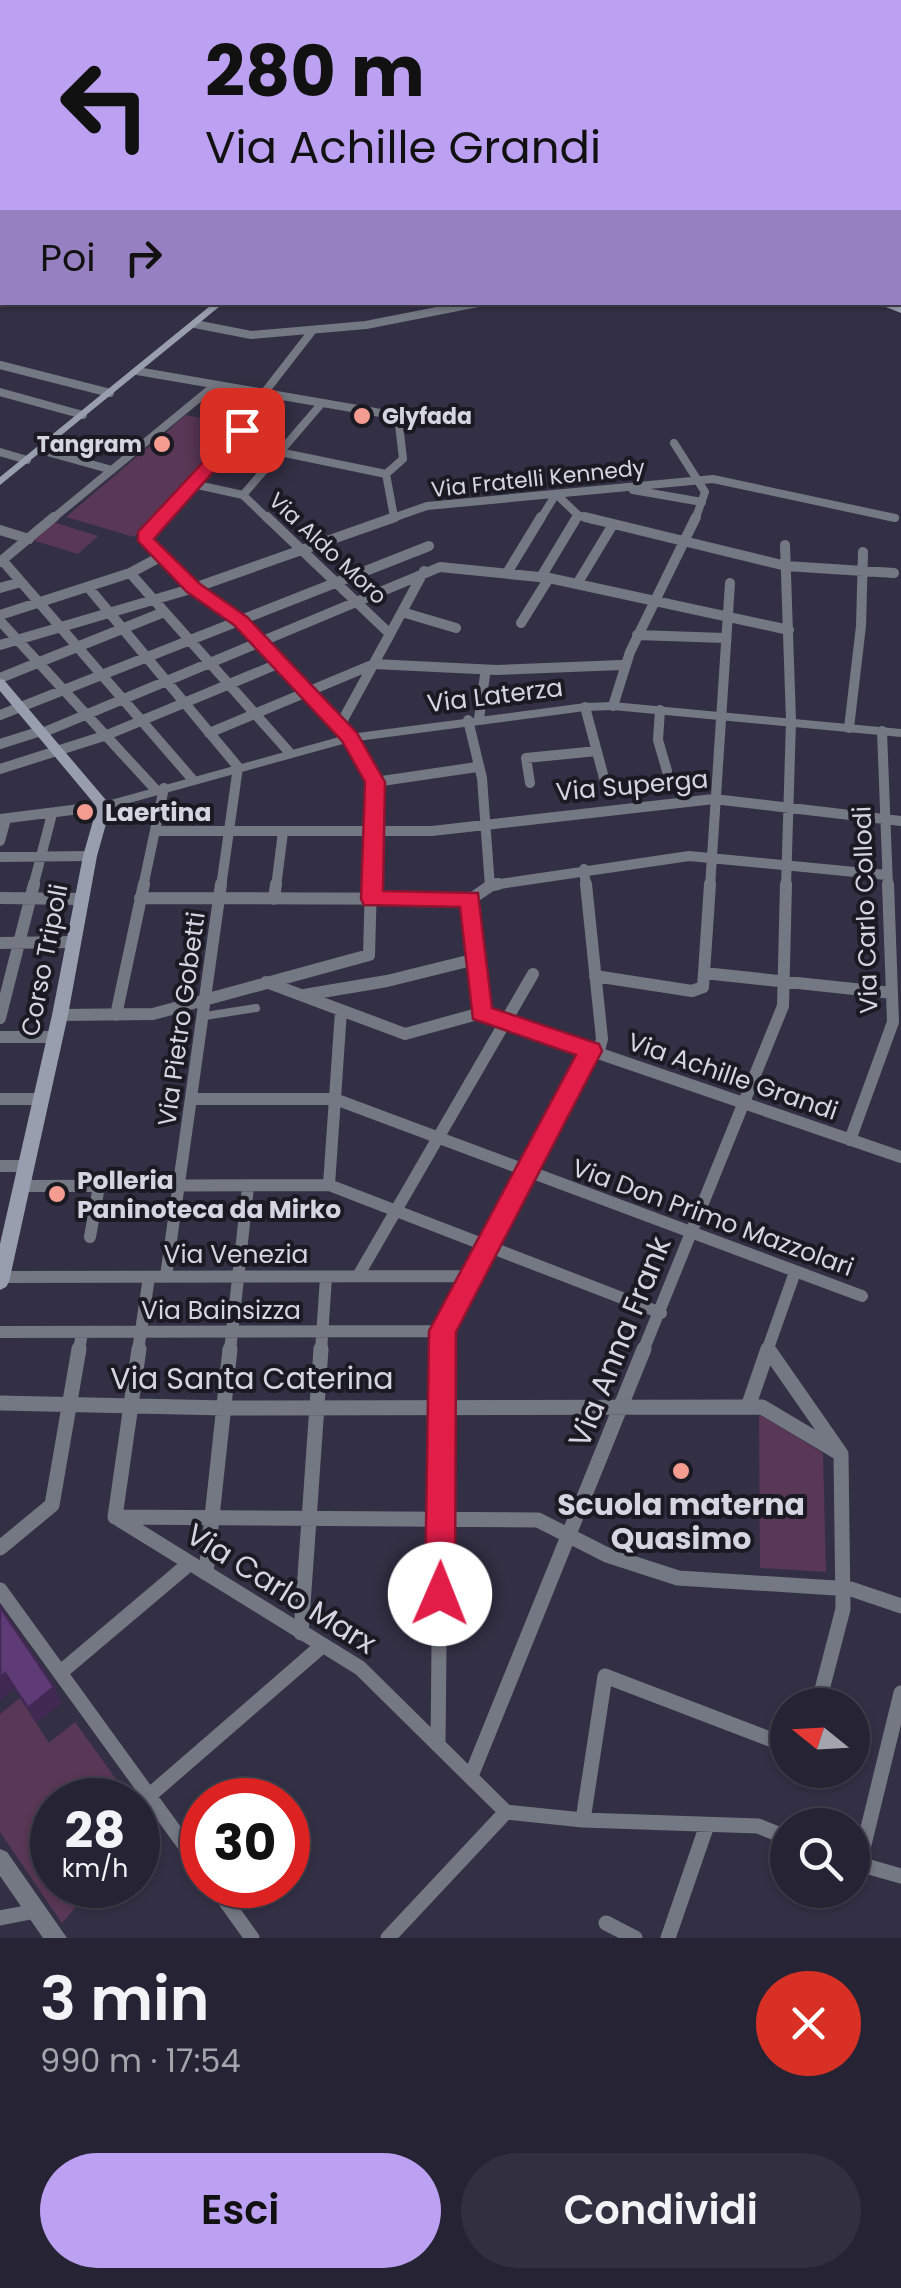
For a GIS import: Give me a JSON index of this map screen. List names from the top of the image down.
{
  "streets": {
    "main road": ["Corso Tripoli"],
    "street": [
      "Via Fratelli Kennedy",
      "Via Aldo Moro",
      "Via Laterza",
      "Via Superga",
      "Via Carlo Collodi",
      "Via Pietro Gobetti",
      "Via Achille Grandi",
      "Via Don Primo Mazzolari",
      "Via Venezia",
      "Via Bainsizza",
      "Via Anna Frank",
      "Via Santa Caterina",
      "Via Carlo Marx"
    ]
  },
  "crossings": [
    ["Via Fratelli Kennedy", "Via Aldo Moro"],
    ["Via Laterza", "Via Carlo Collodi"],
    ["Via Laterza", "Corso Tripoli"],
    ["Via Laterza", "Via Pietro Gobetti"],
    ["Via Laterza", "Via Anna Frank"],
    ["Via Superga", "Via Carlo Collodi"],
    ["Via Superga", "Via Pietro Gobetti"],
    ["Via Superga", "Via Anna Frank"],
    ["Via Carlo Collodi", "Via Achille Grandi"],
    ["Corso Tripoli", "Via Venezia"],
    ["Via Pietro Gobetti", "Via Venezia"],
    ["Via Achille Grandi", "Via Anna Frank"],
    ["Via Don Primo Mazzolari", "Via Anna Frank"],
    ["Via Anna Frank", "Via Santa Caterina"],
    ["Via Anna Frank", "Via Carlo Marx"]
  ],
  "places": [
    "Glyfada",
    "Tangram",
    "Laertina",
    "Polleria Paninoteca da Mirko",
    "Scuola materna Quasimo"
  ],
  "north": "left",
  "page": {
    "turn": ["280 m", "Via Achille Grandi"],
    "then": "Poi",
    "speed": "28 km/h",
    "limit": "30",
    "heading": ["3 min", "990 m · 17:54"],
    "buttons": ["Esci", "Condividi"]
  }
}
